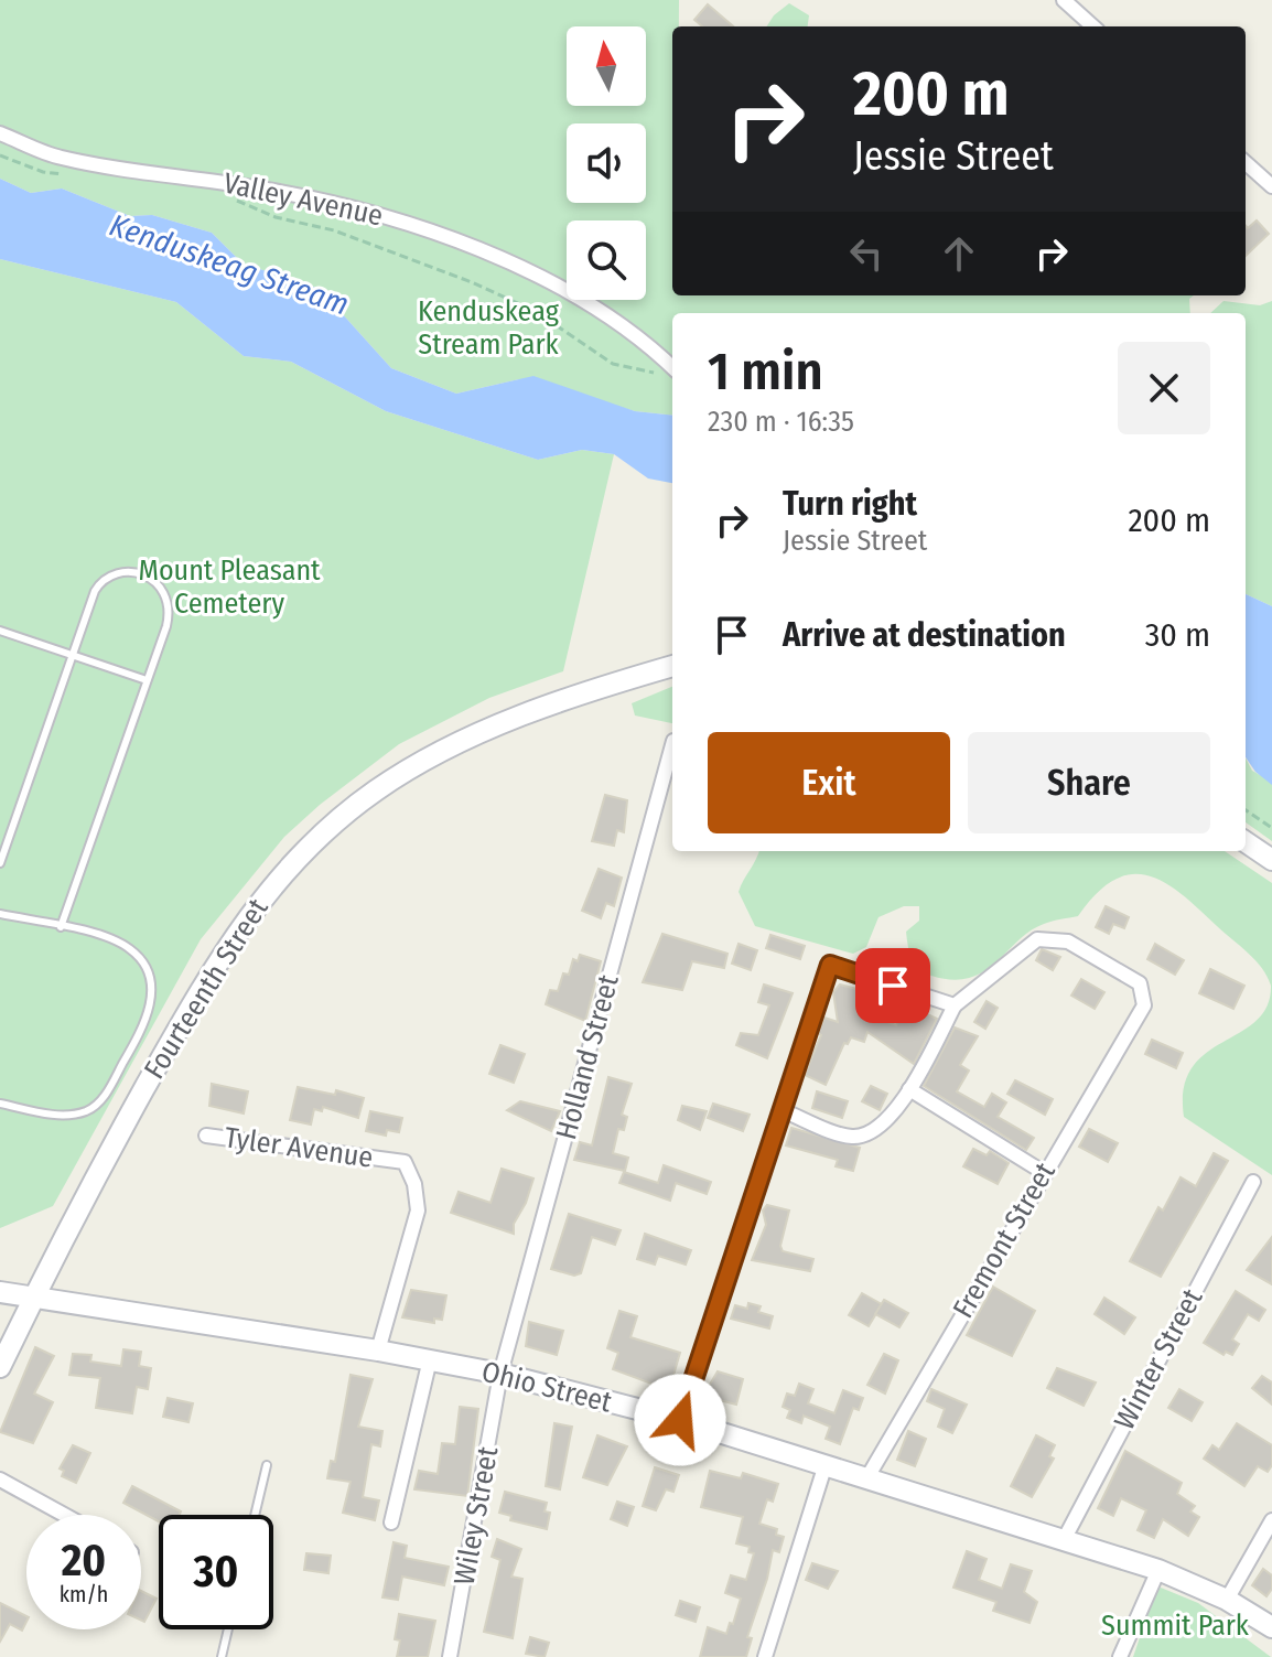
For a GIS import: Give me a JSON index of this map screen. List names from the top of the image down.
{
  "streets": {
    "street": [
      "Valley Avenue",
      "Fourteenth Street",
      "Holland Street",
      "Tyler Avenue",
      "Fremont Street",
      "Winter Street",
      "Ohio Street",
      "Wiley Street"
    ]
  },
  "crossings": [
    ["Fourteenth Street", "Ohio Street"],
    ["Holland Street", "Ohio Street"],
    ["Holland Street", "Wiley Street"],
    ["Tyler Avenue", "Ohio Street"],
    ["Fremont Street", "Ohio Street"],
    ["Winter Street", "Ohio Street"],
    ["Ohio Street", "Wiley Street"]
  ],
  "water": ["Kenduskeag Stream"],
  "parks": ["Kenduskeag Stream Park", "Mount Pleasant Cemetery", "Summit Park"],
  "north": "top",
  "page": {
    "turn": ["200 m", "Jessie Street"],
    "heading": ["1 min", "230 m · 16:35"],
    "list": [
      {
        "name": "Turn right",
        "note": "Jessie Street",
        "value": "200 m"
      },
      {
        "name": "Arrive at destination",
        "value": "30 m"
      }
    ],
    "buttons": ["Exit", "Share"],
    "speed": "20 km/h",
    "limit": "30"
  }
}
